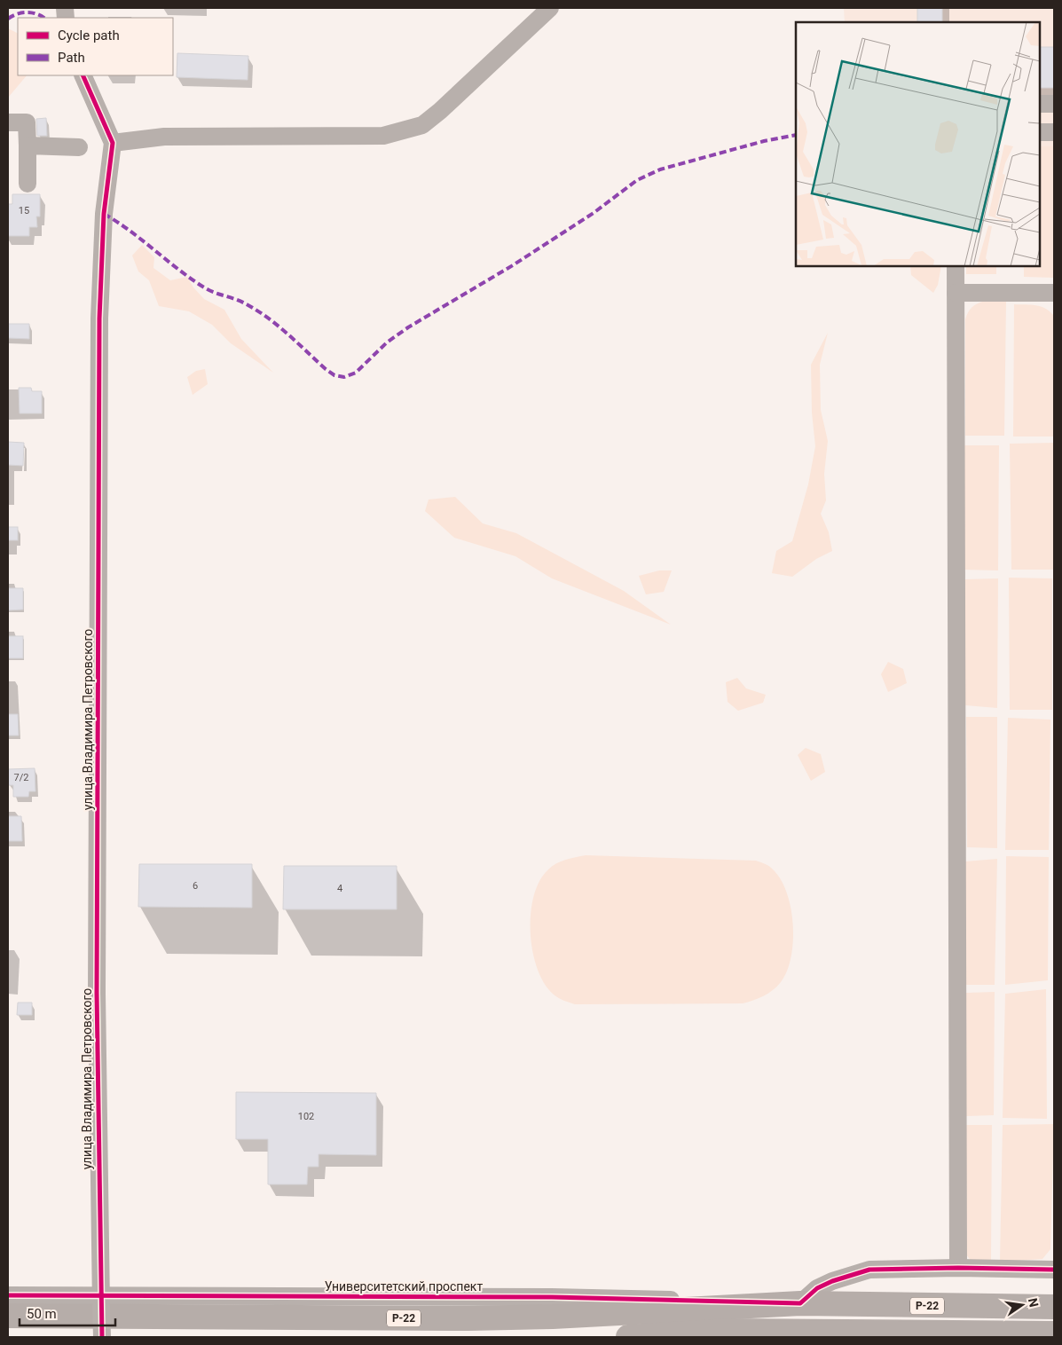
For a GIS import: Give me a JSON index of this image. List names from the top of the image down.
{
  "streets": {
    "highway": ["Университетский проспект", "Р-22"],
    "street": ["улица Владимира Петровского"]
  },
  "crossings": [
    ["улица Владимира Петровского", "Университетский проспект"]
  ],
  "house_numbers": [
    "15",
    "7/2",
    "6",
    "4",
    "102"
  ],
  "legend": ["Cycle path", "Path"],
  "scale_bar": "50 m",
  "north": "right"
}
